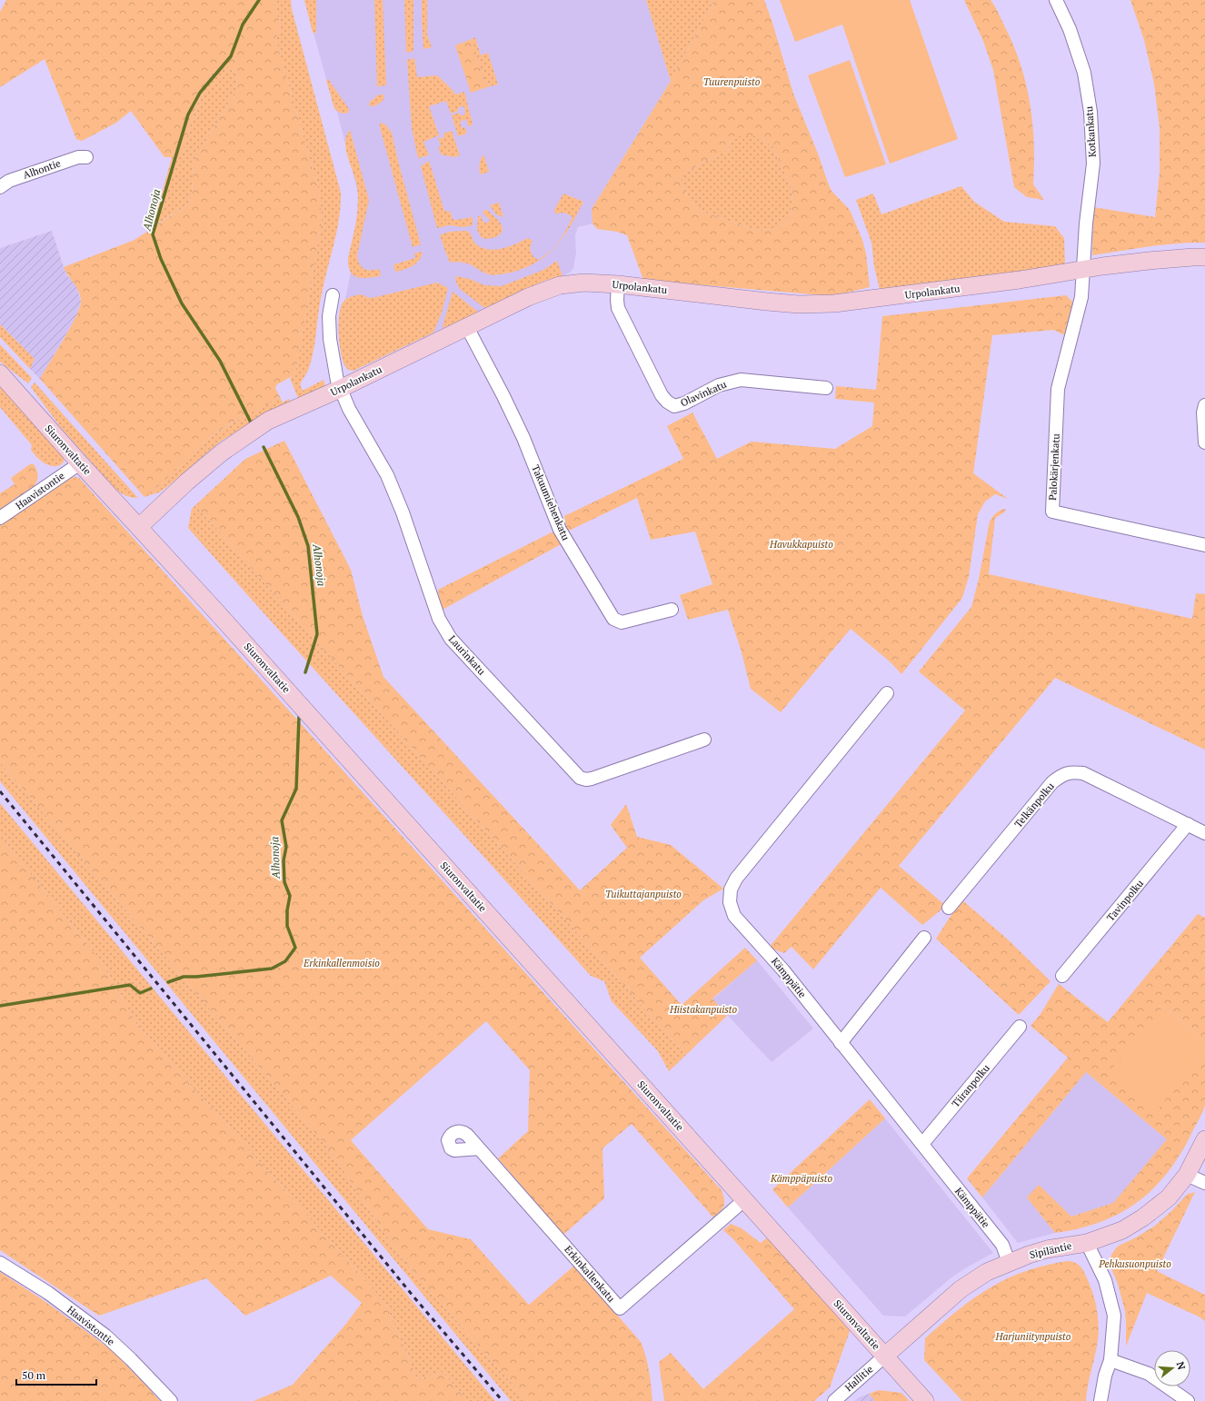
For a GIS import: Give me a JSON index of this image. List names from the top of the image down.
{
  "streets": {
    "main road": ["Urpolankatu", "Siuronvaltatie", "Sipiläntie"],
    "street": [
      "Kotkankatu",
      "Alhontie",
      "Olavinkatu",
      "Palokärjenkatu",
      "Haavistontie",
      "Takuumiehenkatu",
      "Laurinkatu",
      "Telkänpolku",
      "Tavinpolku",
      "Kämppätie",
      "Tiiranpolku",
      "Erkinkallenkatu",
      "Hallitie"
    ]
  },
  "crossings": [
    ["Kotkankatu", "Urpolankatu"],
    ["Kotkankatu", "Palokärjenkatu"],
    ["Urpolankatu", "Olavinkatu"],
    ["Urpolankatu", "Siuronvaltatie"],
    ["Urpolankatu", "Palokärjenkatu"],
    ["Urpolankatu", "Takuumiehenkatu"],
    ["Urpolankatu", "Laurinkatu"],
    ["Siuronvaltatie", "Haavistontie"],
    ["Siuronvaltatie", "Sipiläntie"],
    ["Siuronvaltatie", "Erkinkallenkatu"],
    ["Siuronvaltatie", "Hallitie"],
    ["Telkänpolku", "Tavinpolku"],
    ["Kämppätie", "Tiiranpolku"],
    ["Kämppätie", "Sipiläntie"],
    ["Sipiläntie", "Hallitie"]
  ],
  "water": ["Alhonoja"],
  "parks": [
    "Tuurenpuisto",
    "Havukkapuisto",
    "Tuikuttajanpuisto",
    "Erkinkallenmoisio",
    "Hiistakanpuisto",
    "Kämppäpuisto",
    "Pehkusuonpuisto",
    "Harjuniitynpuisto"
  ],
  "scale_bar": "50 m",
  "north": "right"
}
